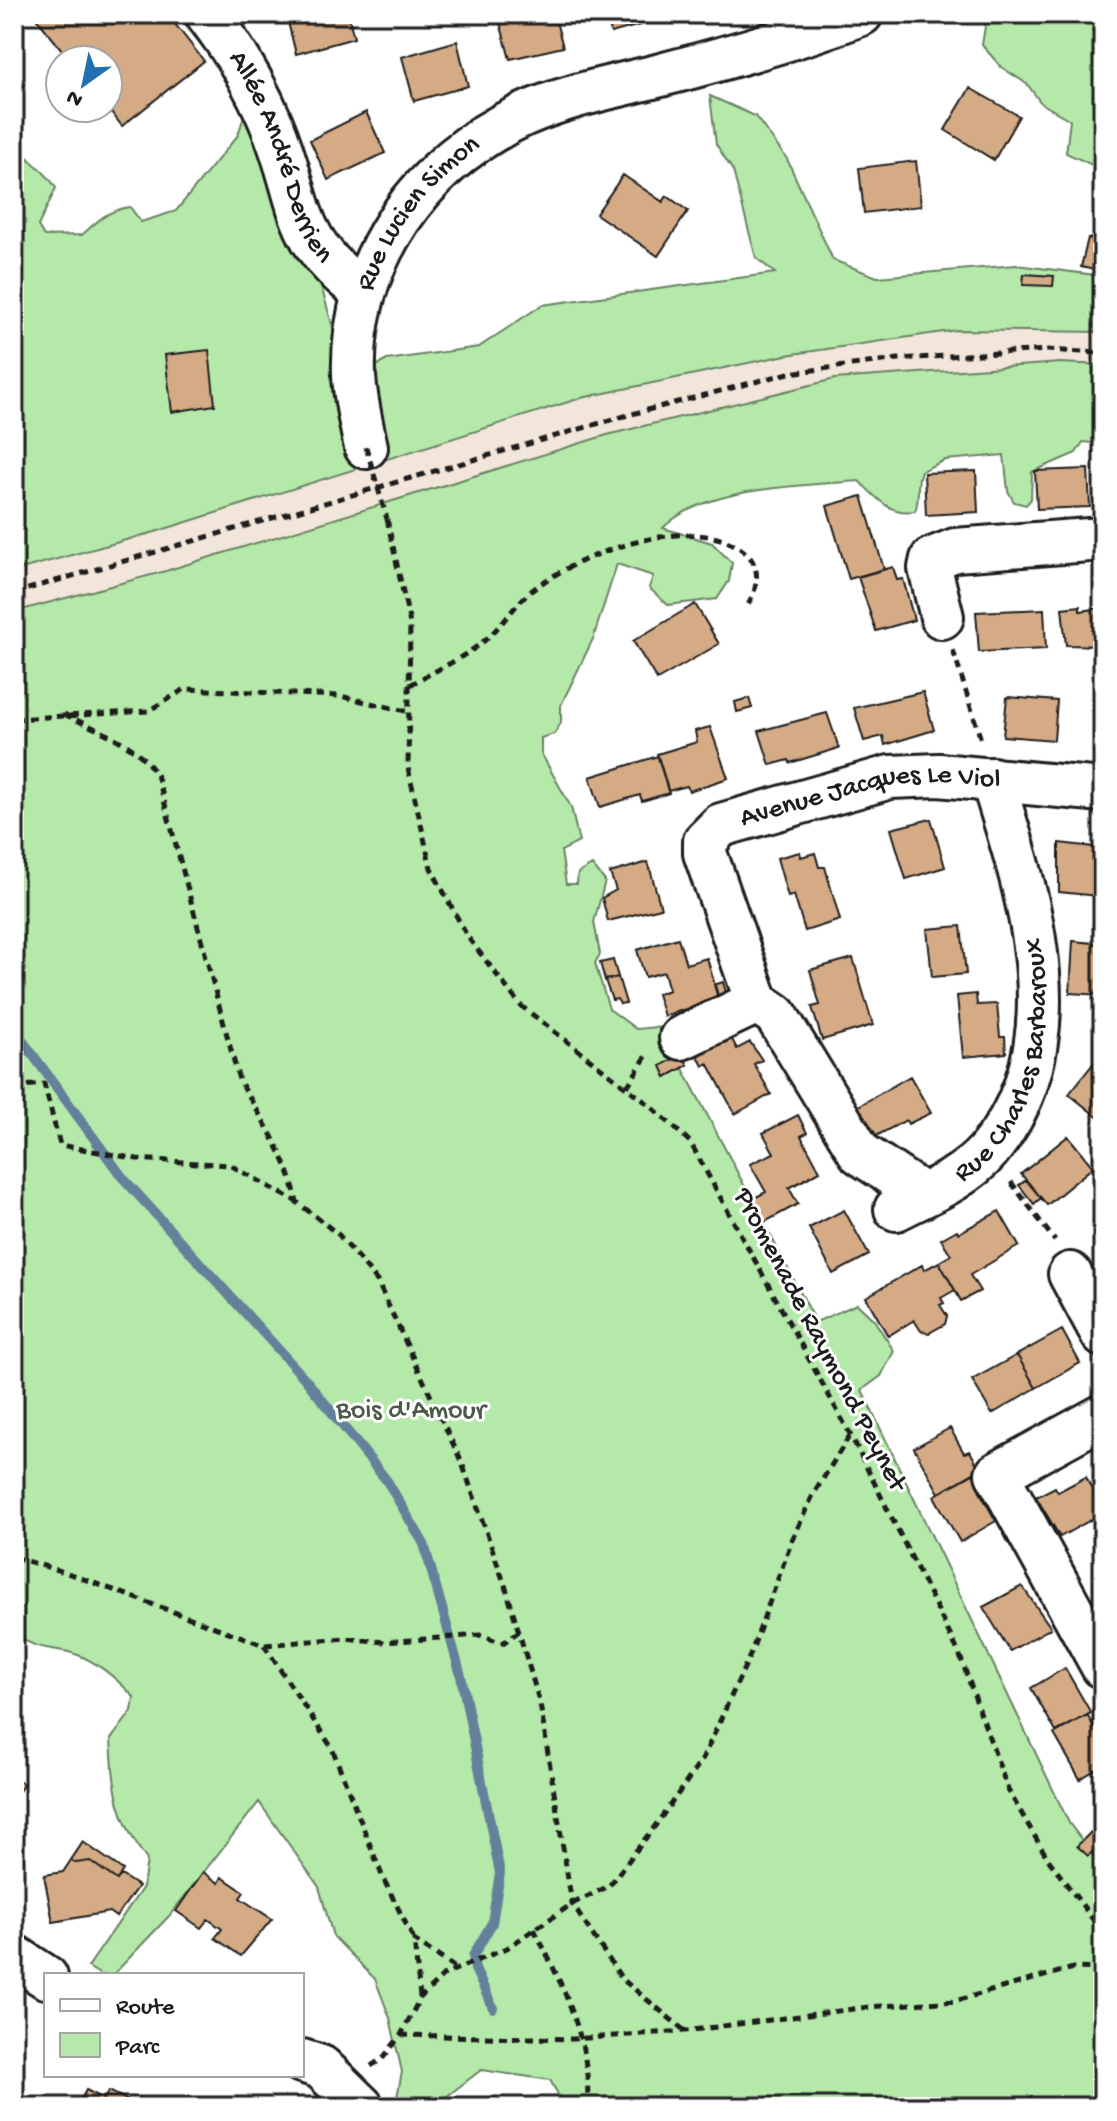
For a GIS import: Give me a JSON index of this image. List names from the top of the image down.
{
  "streets": {
    "street": [
      "Allée André Derrien",
      "Rue Lucien Simon",
      "Avenue Jacques Le Viol",
      "Rue Charles Barbaroux"
    ],
    "path": ["Promenade Raymond Peynet"]
  },
  "crossings": [
    ["Allée André Derrien", "Rue Lucien Simon"],
    ["Avenue Jacques Le Viol", "Rue Charles Barbaroux"]
  ],
  "parks": ["Bois d'Amour"],
  "legend": ["Route", "Parc"],
  "north": "bottom left"
}
